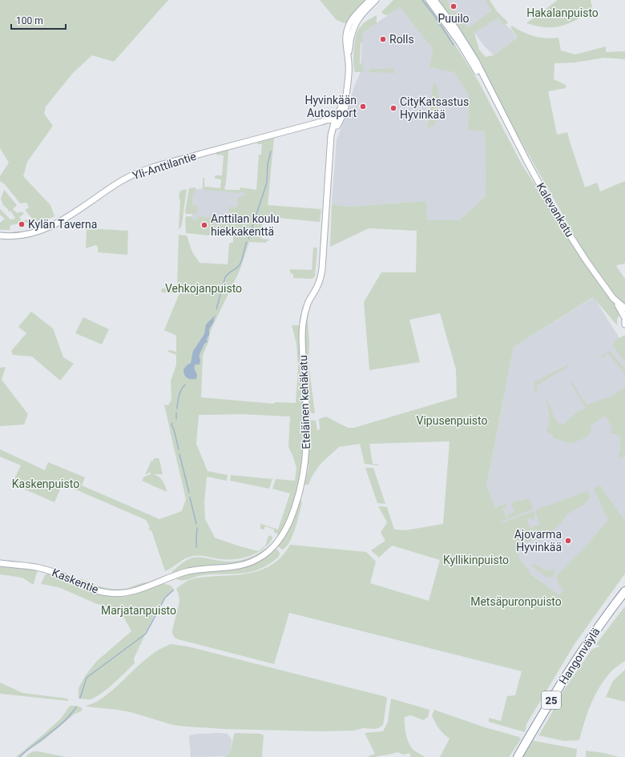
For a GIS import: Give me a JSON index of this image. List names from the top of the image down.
{
  "streets": {
    "highway": ["Hangonväylä", "25"],
    "street": [
      "Yli-Anttilantie",
      "Kalevankatu",
      "Eteläinen kehäkatu",
      "Kaskentie"
    ]
  },
  "crossings": [
    ["Yli-Anttilantie", "Eteläinen kehäkatu"],
    ["Eteläinen kehäkatu", "Kaskentie"]
  ],
  "parks": [
    "Hakalanpuisto",
    "Vehkojanpuisto",
    "Vipusenpuisto",
    "Kaskenpuisto",
    "Kyllikinpuisto",
    "Metsäpuronpuisto",
    "Marjatanpuisto"
  ],
  "places": [
    "Puuilo",
    "Rolls",
    "Hyvinkään Autosport",
    "CityKatsastus Hyvinkää",
    "Kylän Taverna",
    "Anttilan koulu hiekkakenttä",
    "Ajovarma Hyvinkää"
  ],
  "scale_bar": "100 m"
}
